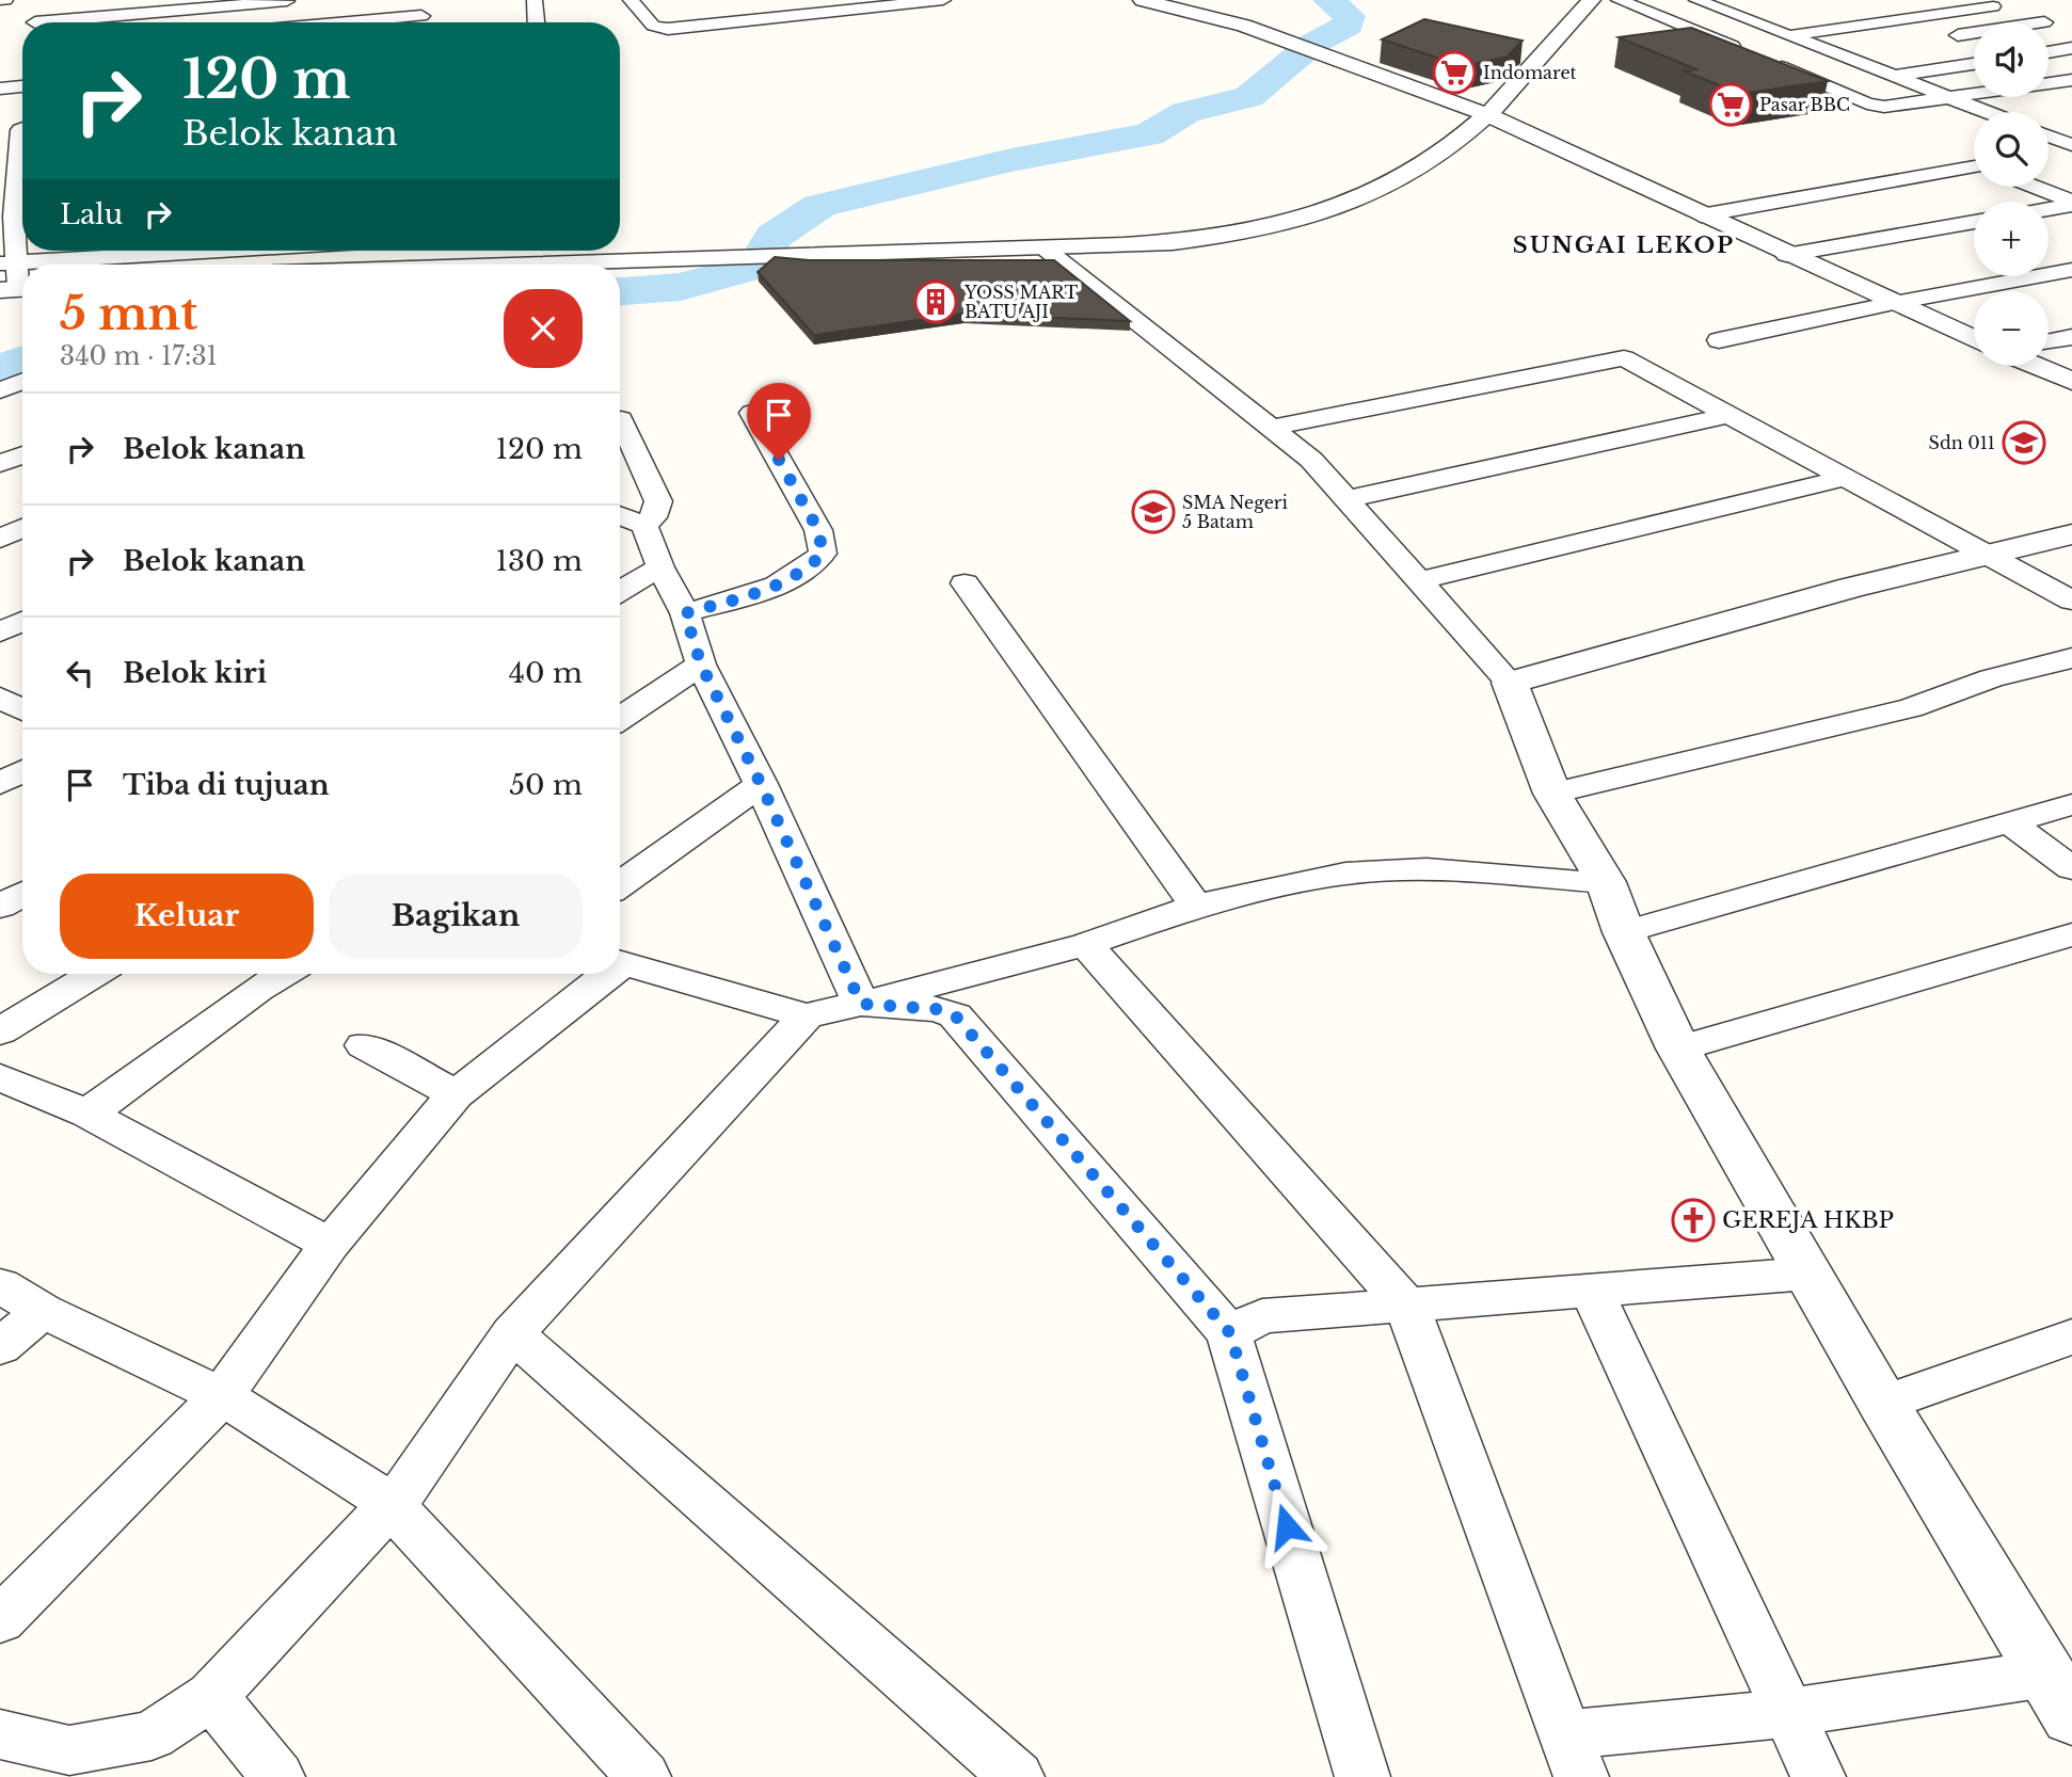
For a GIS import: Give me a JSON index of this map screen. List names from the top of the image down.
{
  "districts": ["SUNGAI LEKOP"],
  "places": {
    "supermarket": ["Indomaret", "Pasar BBC"],
    "building": ["YOSS MART BATU AJI"],
    "school or university": ["Sdn 011", "SMA Negeri 5 Batam"],
    "church": ["GEREJA HKBP"]
  },
  "page": {
    "map_buttons": ["+", "−"],
    "turn": ["120 m", "Belok kanan"],
    "then": "Lalu",
    "heading": ["5 mnt", "340 m · 17:31"],
    "list": [
      {
        "name": "Belok kanan",
        "value": "120 m"
      },
      {
        "name": "Belok kanan",
        "value": "130 m"
      },
      {
        "name": "Belok kiri",
        "value": "40 m"
      },
      {
        "name": "Tiba di tujuan",
        "value": "50 m"
      }
    ],
    "buttons": ["Keluar", "Bagikan"]
  }
}
